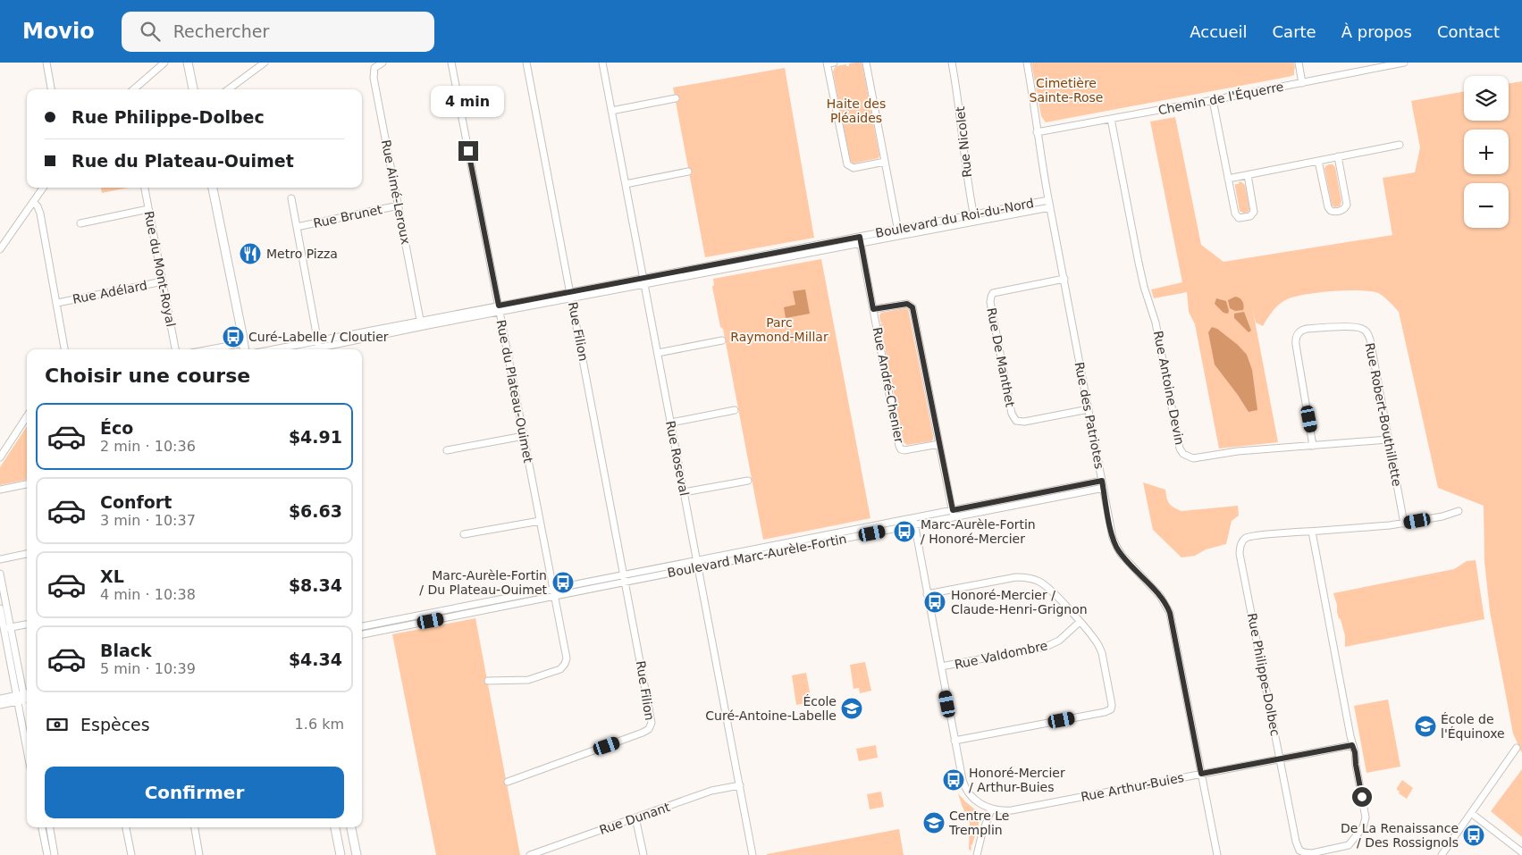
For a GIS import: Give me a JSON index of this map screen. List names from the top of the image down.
{
  "streets": {
    "street": [
      "Chemin de l'Équerre",
      "Rue Nicolet",
      "Rue Aimé-Leroux",
      "Rue Brunet",
      "Boulevard du Roi-du-Nord",
      "Rue du Mont-Royal",
      "Rue Adélard",
      "Rue Filion",
      "Rue De Manthet",
      "Rue André-Chenier",
      "Rue Antoine Devin",
      "Rue du Plateau-Ouimet",
      "Rue Robert-Bouthillette",
      "Rue des Patriotes",
      "Rue Roseval",
      "Boulevard Marc-Aurèle-Fortin",
      "Rue Valdombre",
      "Rue Philippe-Dolbec",
      "Rue Arthur-Buies",
      "Rue Dunant"
    ]
  },
  "crossings": [
    ["Chemin de l'Équerre", "Rue Antoine Devin"],
    ["Chemin de l'Équerre", "Rue des Patriotes"],
    ["Rue Nicolet", "Boulevard du Roi-du-Nord"],
    ["Rue Aimé-Leroux", "Rue Brunet"],
    ["Rue Aimé-Leroux", "Boulevard du Roi-du-Nord"],
    ["Boulevard du Roi-du-Nord", "Rue Filion"],
    ["Boulevard du Roi-du-Nord", "Rue André-Chenier"],
    ["Boulevard du Roi-du-Nord", "Rue du Plateau-Ouimet"],
    ["Boulevard du Roi-du-Nord", "Rue des Patriotes"],
    ["Boulevard du Roi-du-Nord", "Rue Roseval"],
    ["Rue du Mont-Royal", "Rue Adélard"],
    ["Rue Filion", "Boulevard Marc-Aurèle-Fortin"],
    ["Rue De Manthet", "Rue des Patriotes"],
    ["Rue André-Chenier", "Boulevard Marc-Aurèle-Fortin"],
    ["Rue Antoine Devin", "Rue Robert-Bouthillette"],
    ["Rue du Plateau-Ouimet", "Boulevard Marc-Aurèle-Fortin"],
    ["Rue Robert-Bouthillette", "Rue Philippe-Dolbec"],
    ["Rue des Patriotes", "Boulevard Marc-Aurèle-Fortin"],
    ["Rue des Patriotes", "Rue Arthur-Buies"],
    ["Rue Roseval", "Boulevard Marc-Aurèle-Fortin"],
    ["Rue Roseval", "Rue Dunant"],
    ["Rue Philippe-Dolbec", "Rue Arthur-Buies"]
  ],
  "parks": ["Cimetière Sainte-Rose", "Haite des Pléaides", "Parc Raymond-Millar"],
  "places": {
    "restaurant": ["Metro Pizza"],
    "bus stop": [
      "Curé-Labelle / Cloutier",
      "Marc-Aurèle-Fortin / Honoré-Mercier",
      "Marc-Aurèle-Fortin / Du Plateau-Ouimet",
      "Honoré-Mercier / Claude-Henri-Grignon",
      "Honoré-Mercier / Arthur-Buies",
      "De La Renaissance / Des Rossignols"
    ],
    "school or university": ["École Curé-Antoine-Labelle", "École de l'Équinoxe", "Centre Le Tremplin"]
  },
  "page": {
    "header": "Movio",
    "search": "Rechercher",
    "nav": [
      "Accueil",
      "Carte",
      "À propos",
      "Contact"
    ],
    "map_buttons": ["+", "−"],
    "bubble": "4 min",
    "banner": ["Rue Philippe-Dolbec", "Rue du Plateau-Ouimet"],
    "heading": "Choisir une course",
    "list": [
      {
        "name": "Éco",
        "note": "2 min · 10:36",
        "value": "$4.91"
      },
      {
        "name": "Confort",
        "note": "3 min · 10:37",
        "value": "$6.63"
      },
      {
        "name": "XL",
        "note": "4 min · 10:38",
        "value": "$8.34"
      },
      {
        "name": "Black",
        "note": "5 min · 10:39",
        "value": "$4.34"
      }
    ],
    "pay": ["Espèces", "1.6 km"],
    "buttons": "Confirmer"
  }
}
